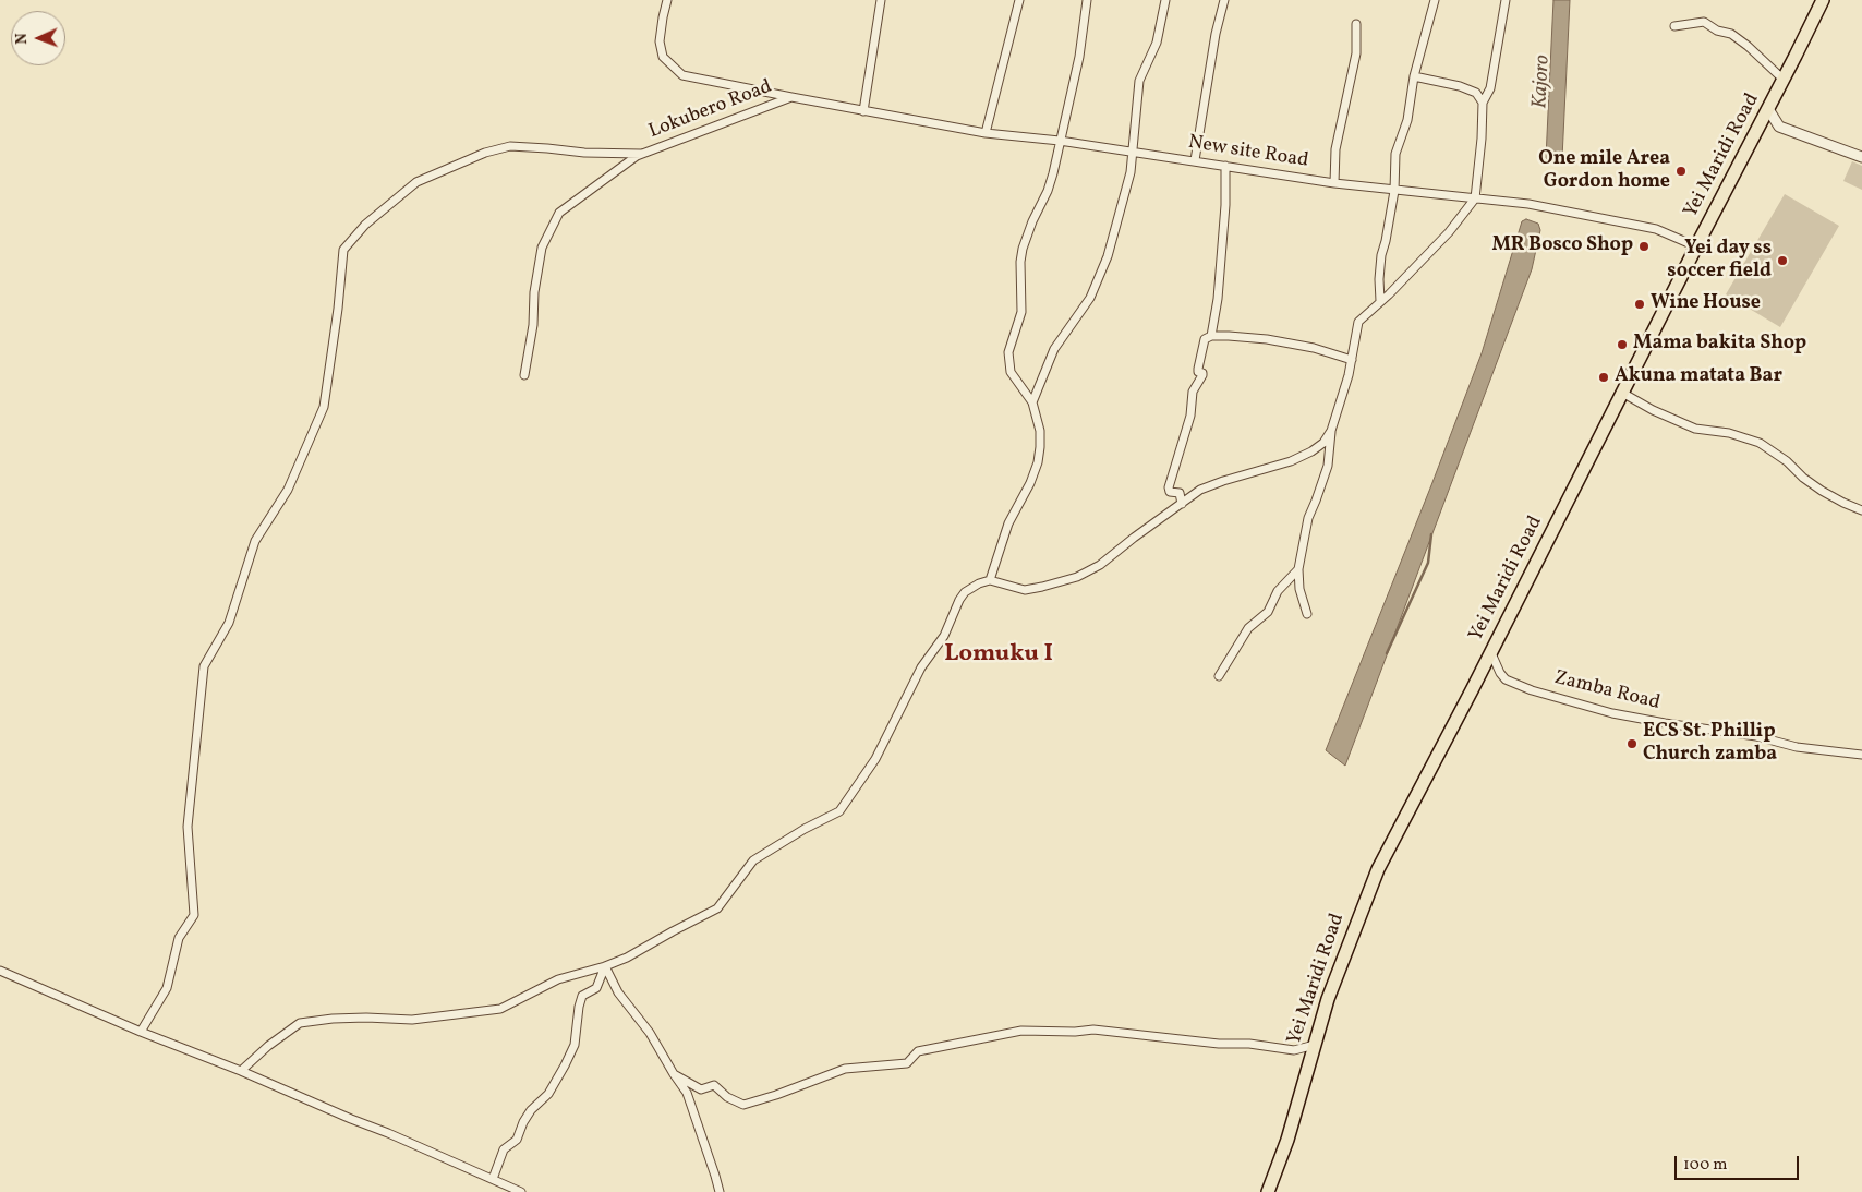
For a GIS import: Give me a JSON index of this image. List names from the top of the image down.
{
  "streets": {
    "main road": ["Yei Maridi Road"],
    "street": ["Lokubero Road", "New site Road", "Zamba Road"]
  },
  "crossings": [
    ["Lokubero Road", "New site Road"],
    ["New site Road", "Yei Maridi Road"],
    ["Yei Maridi Road", "Zamba Road"]
  ],
  "districts": ["Lomuku I"],
  "water": ["Kajoro"],
  "places": [
    "One mile Area Gordon home",
    "MR Bosco Shop",
    "Yei day ss soccer field",
    "Wine House",
    "Mama bakita Shop",
    "Akuna matata Bar",
    "ECS St. Phillip Church zamba"
  ],
  "scale_bar": "100 m",
  "north": "left"
}
